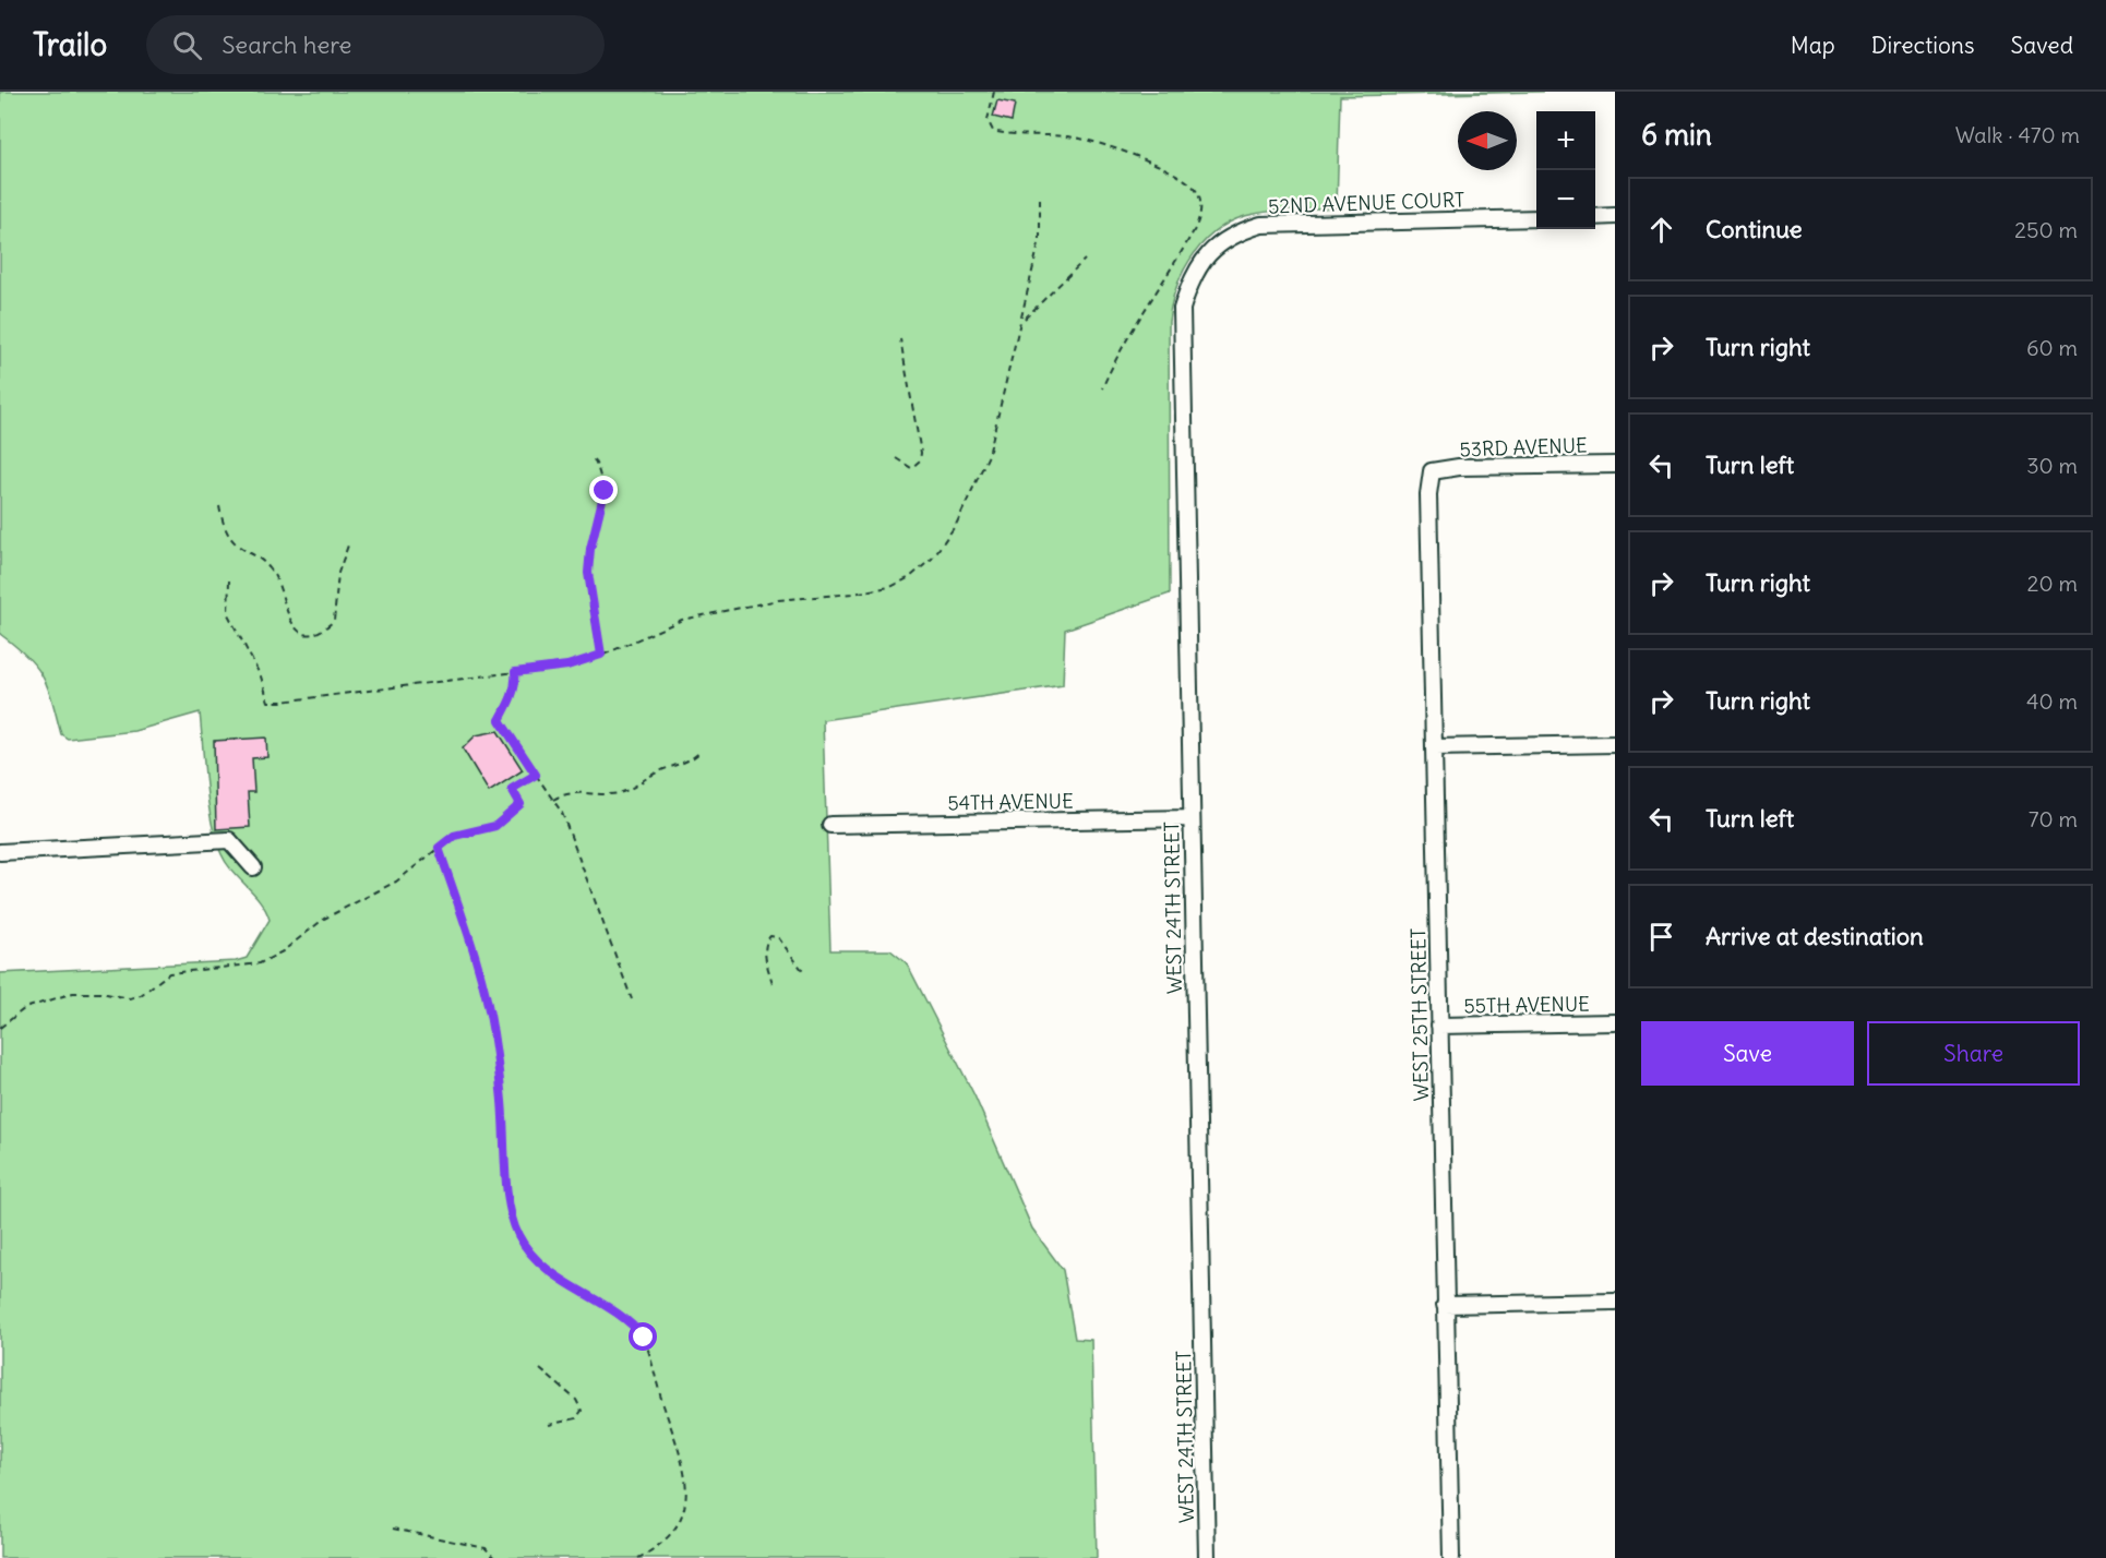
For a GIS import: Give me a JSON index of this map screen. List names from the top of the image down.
{
  "streets": {
    "street": [
      "52ND AVENUE COURT",
      "53RD AVENUE",
      "54TH AVENUE",
      "WEST 24TH STREET",
      "55TH AVENUE",
      "WEST 25TH STREET"
    ]
  },
  "crossings": [
    ["52ND AVENUE COURT", "WEST 24TH STREET"],
    ["53RD AVENUE", "WEST 25TH STREET"],
    ["54TH AVENUE", "WEST 24TH STREET"],
    ["55TH AVENUE", "WEST 25TH STREET"]
  ],
  "north": "left",
  "page": {
    "header": "Trailo",
    "search": "Search here",
    "nav": ["Map", "Directions", "Saved"],
    "heading": ["6 min", "Walk · 470 m"],
    "map_buttons": ["+", "−"],
    "list": [
      ["Continue", "250 m"],
      ["Turn right", "60 m"],
      ["Turn left", "30 m"],
      ["Turn right", "20 m"],
      ["Turn right", "40 m"],
      ["Turn left", "70 m"],
      "Arrive at destination"
    ],
    "buttons": ["Save", "Share"]
  }
}
